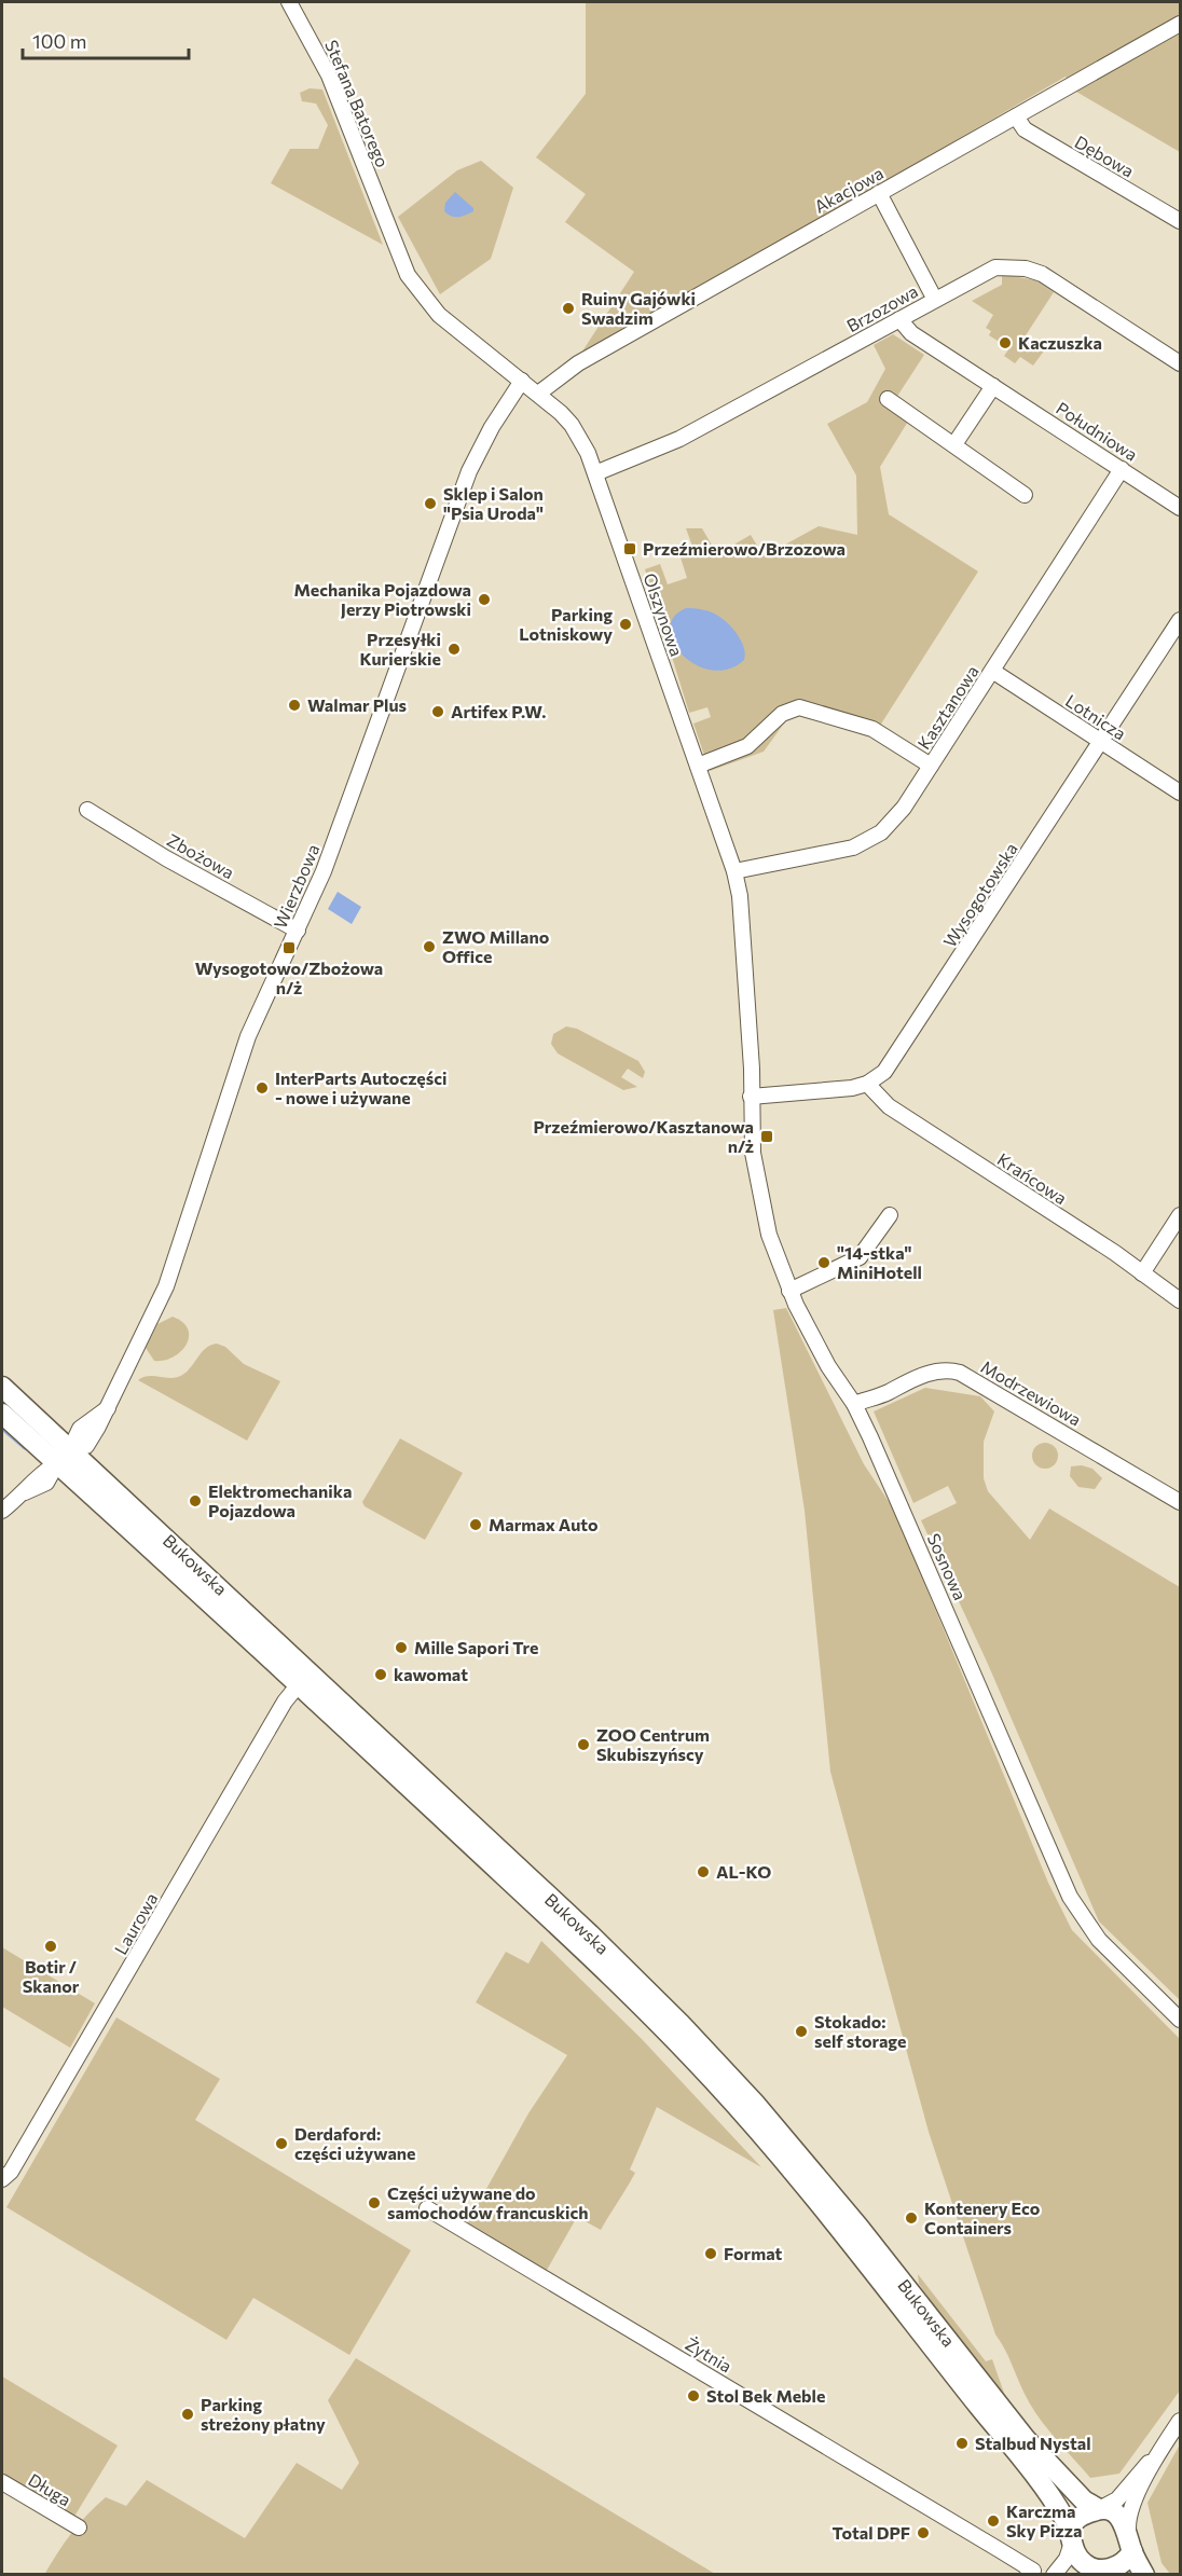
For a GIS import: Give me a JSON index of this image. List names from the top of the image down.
{
  "streets": {
    "main road": ["Bukowska"],
    "street": [
      "Stefana Batorego",
      "Dębowa",
      "Akacjowa",
      "Brzozowa",
      "Południowa",
      "Olszynowa",
      "Kasztanowa",
      "Lotnicza",
      "Zbożowa",
      "Wierzbowa",
      "Wysogotowska",
      "Krańcowa",
      "Modrzewiowa",
      "Sosnowa",
      "Laurowa",
      "Żytnia",
      "Długa"
    ]
  },
  "crossings": [
    ["Stefana Batorego", "Olszynowa"],
    ["Dębowa", "Akacjowa"],
    ["Akacjowa", "Olszynowa"],
    ["Brzozowa", "Południowa"],
    ["Brzozowa", "Olszynowa"],
    ["Południowa", "Kasztanowa"],
    ["Olszynowa", "Kasztanowa"],
    ["Olszynowa", "Wierzbowa"],
    ["Olszynowa", "Sosnowa"],
    ["Kasztanowa", "Lotnicza"],
    ["Lotnicza", "Wysogotowska"],
    ["Zbożowa", "Wierzbowa"],
    ["Wierzbowa", "Bukowska"],
    ["Wysogotowska", "Krańcowa"],
    ["Modrzewiowa", "Sosnowa"],
    ["Bukowska", "Laurowa"]
  ],
  "places": {
    "other": [
      "Ruiny Gajówki Swadzim",
      "Kaczuszka",
      "Sklep i Salon \"Psia Uroda\"",
      "Mechanika Pojazdowa Jerzy Piotrowski",
      "Parking Lotniskowy",
      "Przesyłki Kurierskie",
      "Walmar Plus",
      "Artifex P.W.",
      "ZWO Millano Office",
      "InterParts Autoczęści - nowe i używane",
      "\"14-stka\" MiniHotell",
      "Elektromechanika Pojazdowa",
      "Marmax Auto",
      "Mille Sapori Tre",
      "kawomat",
      "ZOO Centrum Skubiszyńscy",
      "AL-KO",
      "Botir / Skanor",
      "Stokado: self storage",
      "Derdaford: części używane",
      "Części używane do samochodów francuskich",
      "Kontenery Eco Containers",
      "Format",
      "Stol Bek Meble",
      "Parking streżony płatny",
      "Stalbud Nystal",
      "Karczma Sky Pizza",
      "Total DPF"
    ],
    "transit": ["Przeźmierowo/Brzozowa", "Wysogotowo/Zbożowa n/ż", "Przeźmierowo/Kasztanowa n/ż"]
  },
  "scale_bar": "100 m"
}
